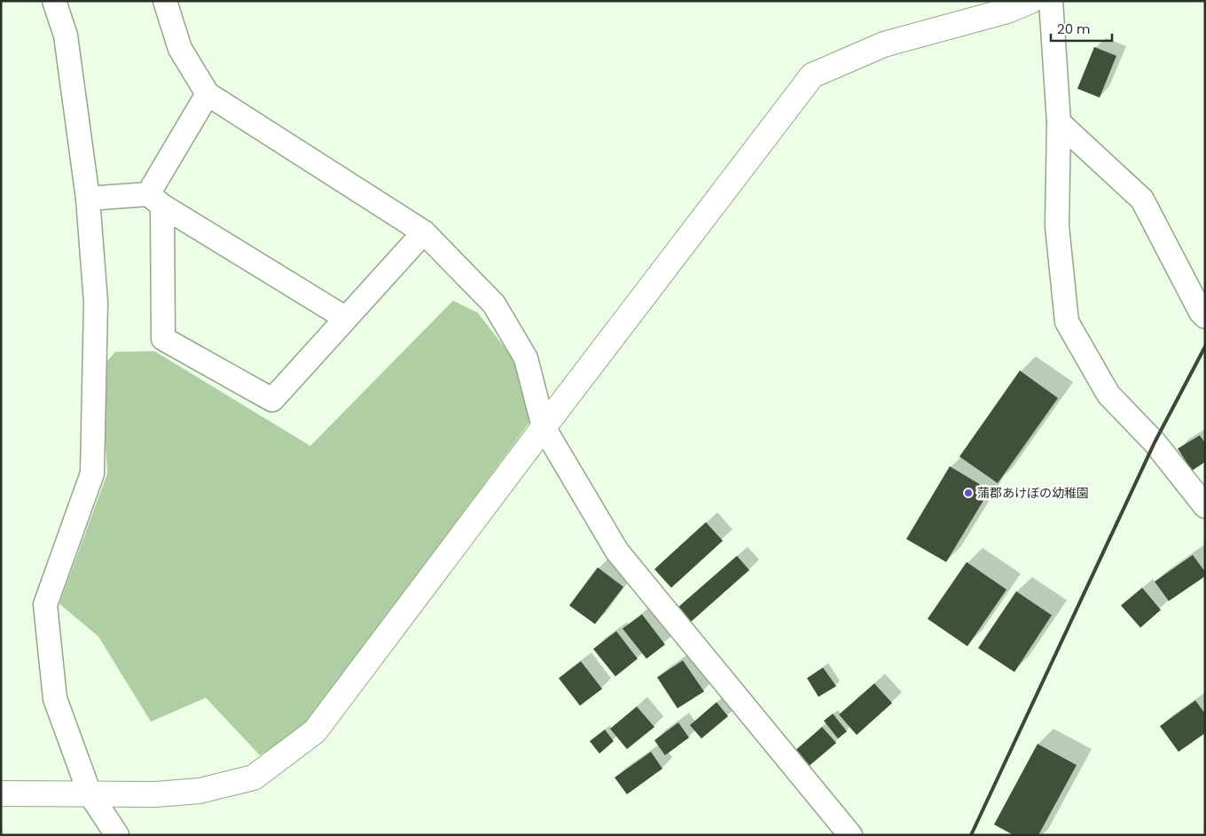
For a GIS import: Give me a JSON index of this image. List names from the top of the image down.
{
  "places": ["蒲郡あけぼの幼稚園"],
  "scale_bar": "20 m"
}
